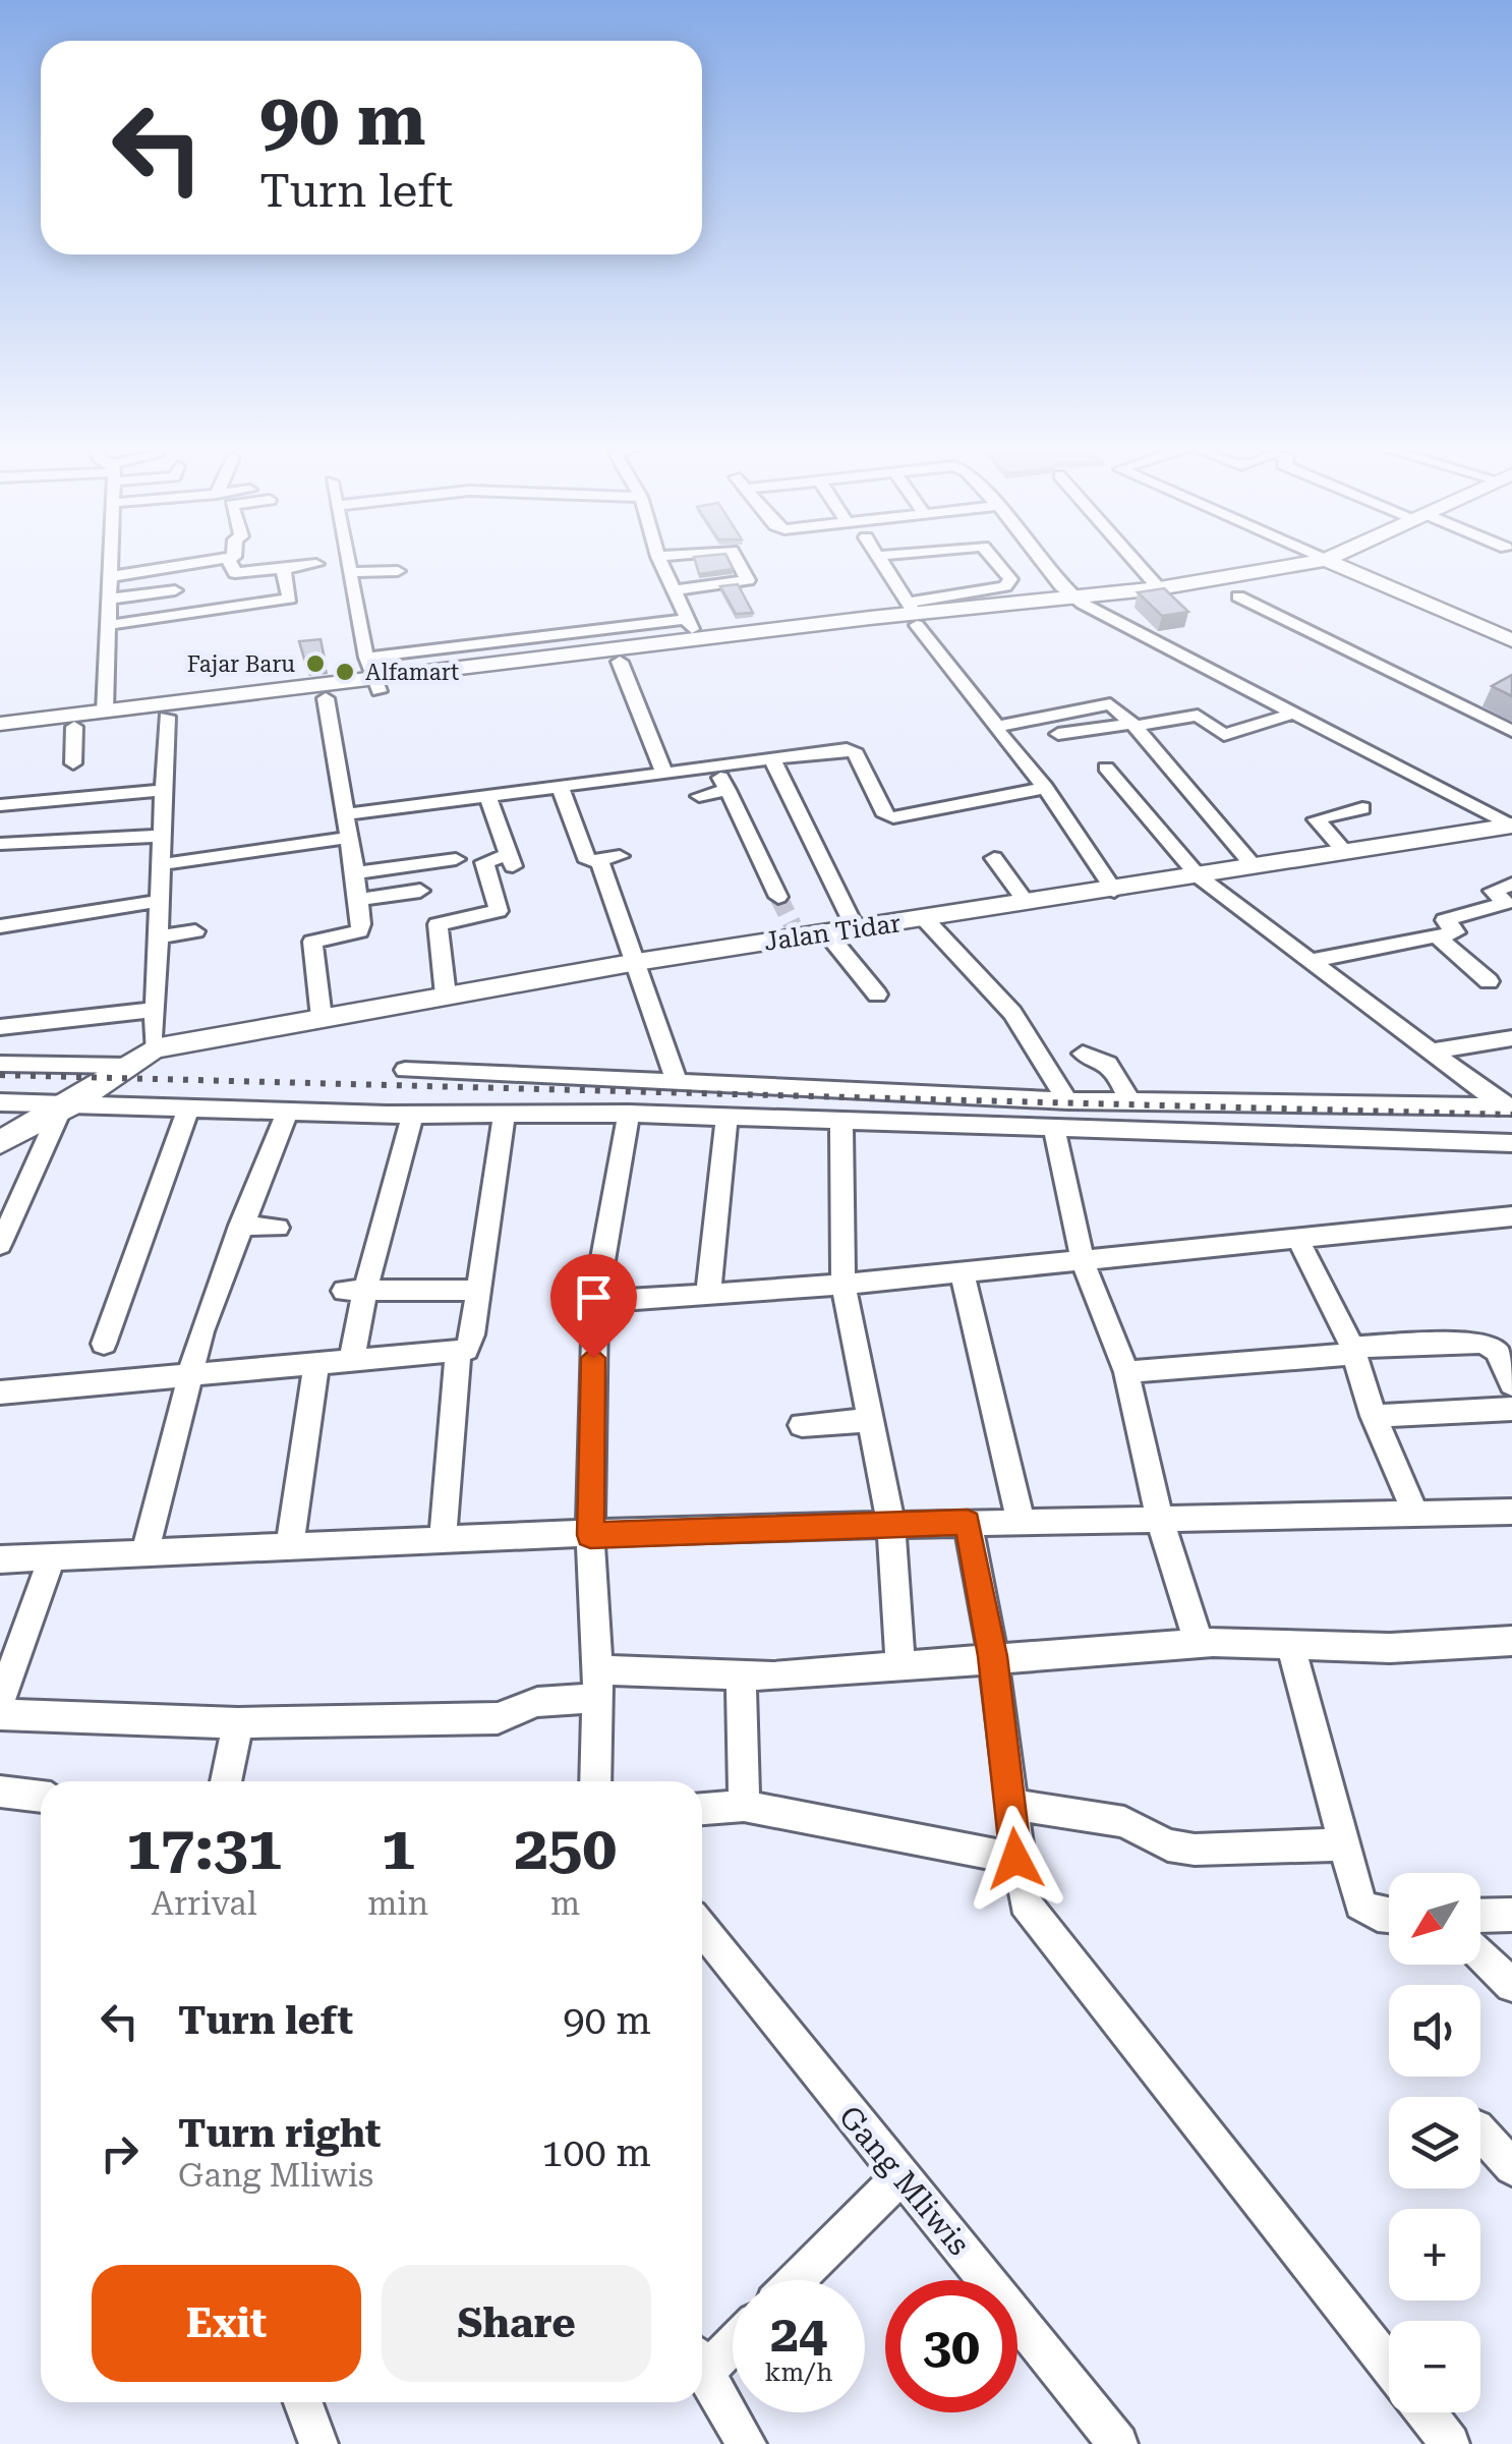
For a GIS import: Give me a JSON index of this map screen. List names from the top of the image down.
{
  "streets": {
    "main road": ["Jalan Tidar"],
    "street": ["Gang Mliwis"]
  },
  "places": ["Fajar Baru", "Alfamart"],
  "north": "bottom left",
  "page": {
    "turn": ["90 m", "Turn left"],
    "eta": [
      "17:31",
      "Arrival",
      "1",
      "min",
      "250",
      "m"
    ],
    "map_buttons": ["+", "−"],
    "list": [
      {
        "name": "Turn left",
        "value": "90 m"
      },
      {
        "name": "Turn right",
        "note": "Gang Mliwis",
        "value": "100 m"
      }
    ],
    "buttons": ["Exit", "Share"],
    "speed": "24 km/h",
    "limit": "30"
  }
}
